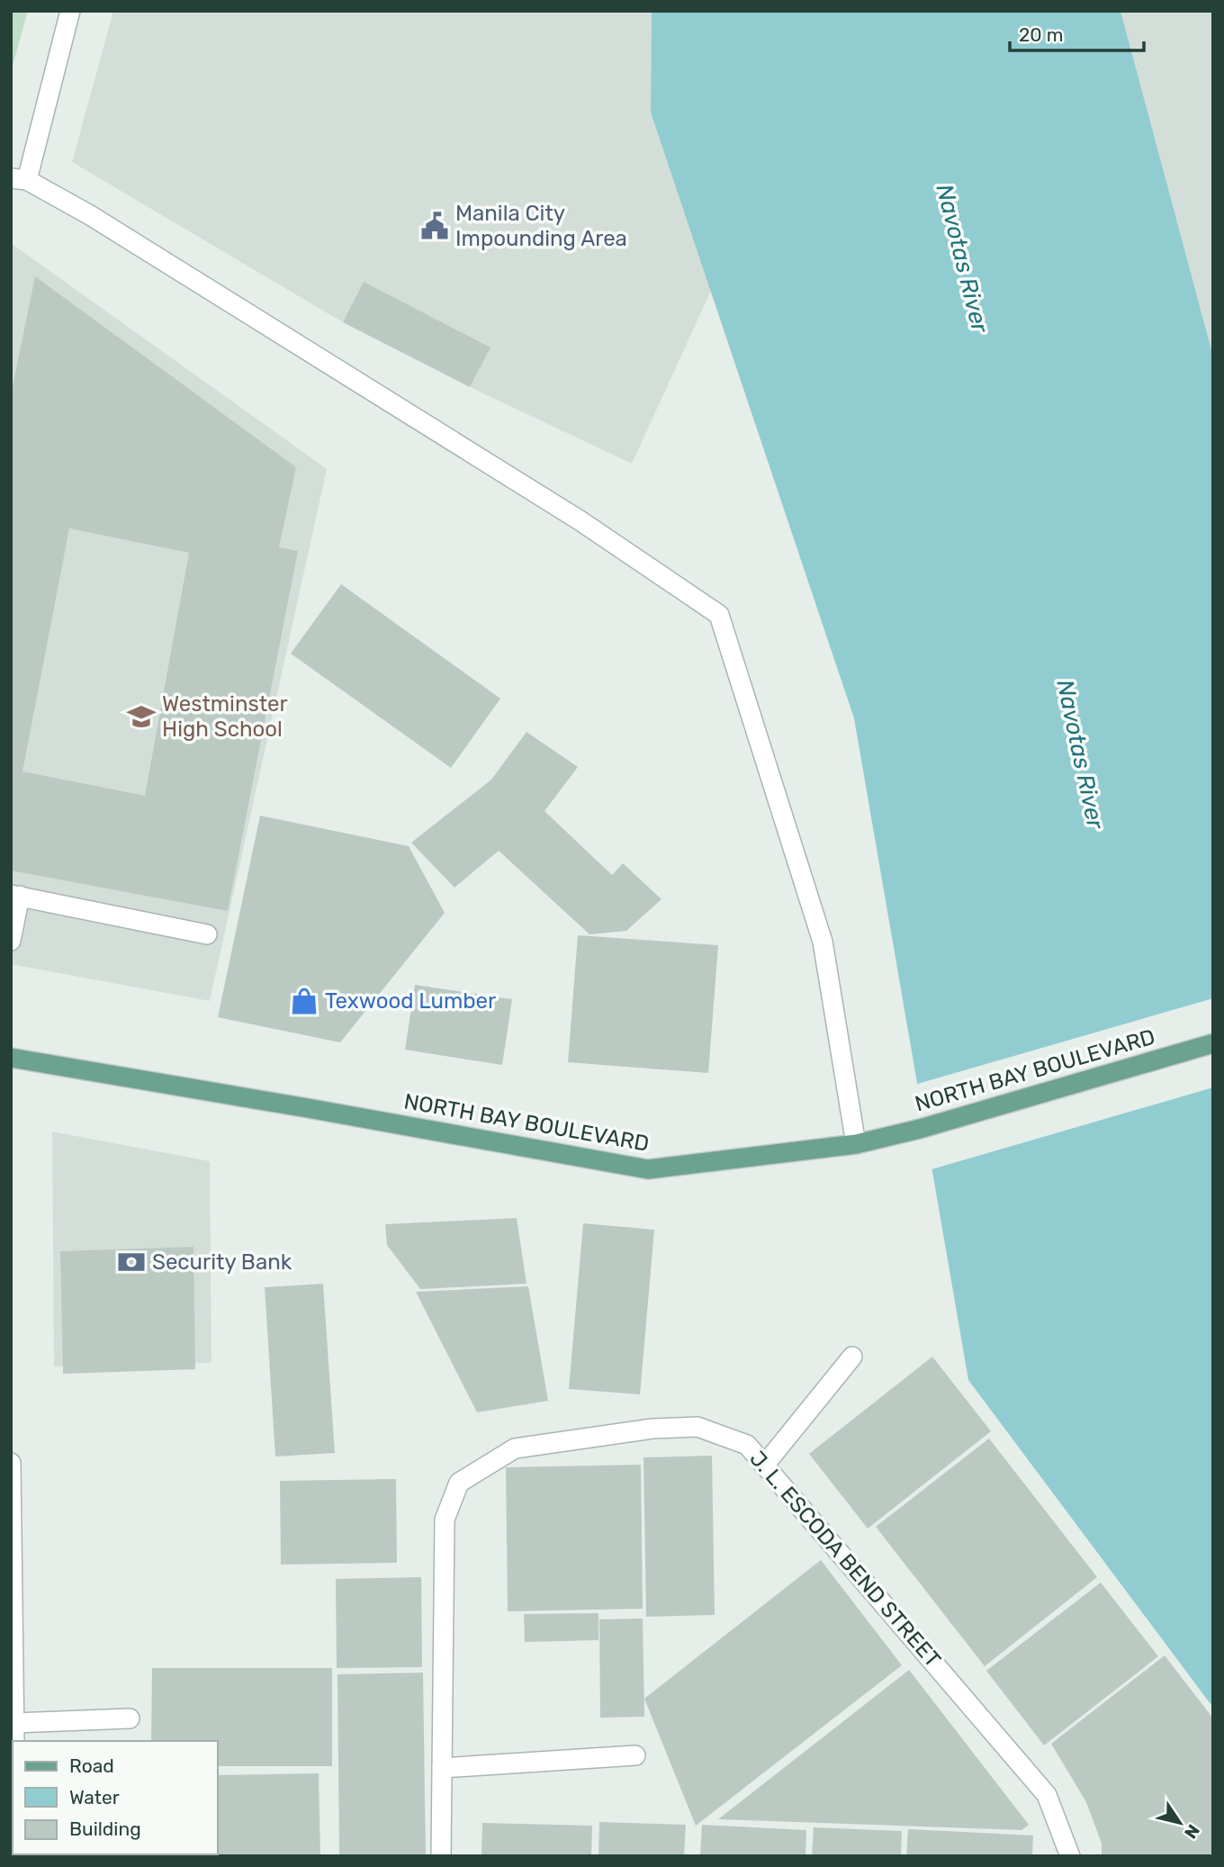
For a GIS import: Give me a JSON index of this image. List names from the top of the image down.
{
  "streets": {
    "main road": ["NORTH BAY BOULEVARD"],
    "street": ["J. L. ESCODA BEND STREET"]
  },
  "water": ["Navotas River"],
  "places": {
    "public building": ["Manila City Impounding Area"],
    "school or university": ["Westminster High School"],
    "shop": ["Texwood Lumber"],
    "bank": ["Security Bank"]
  },
  "legend": ["Road", "Water", "Building"],
  "scale_bar": "20 m",
  "north": "bottom right"
}
